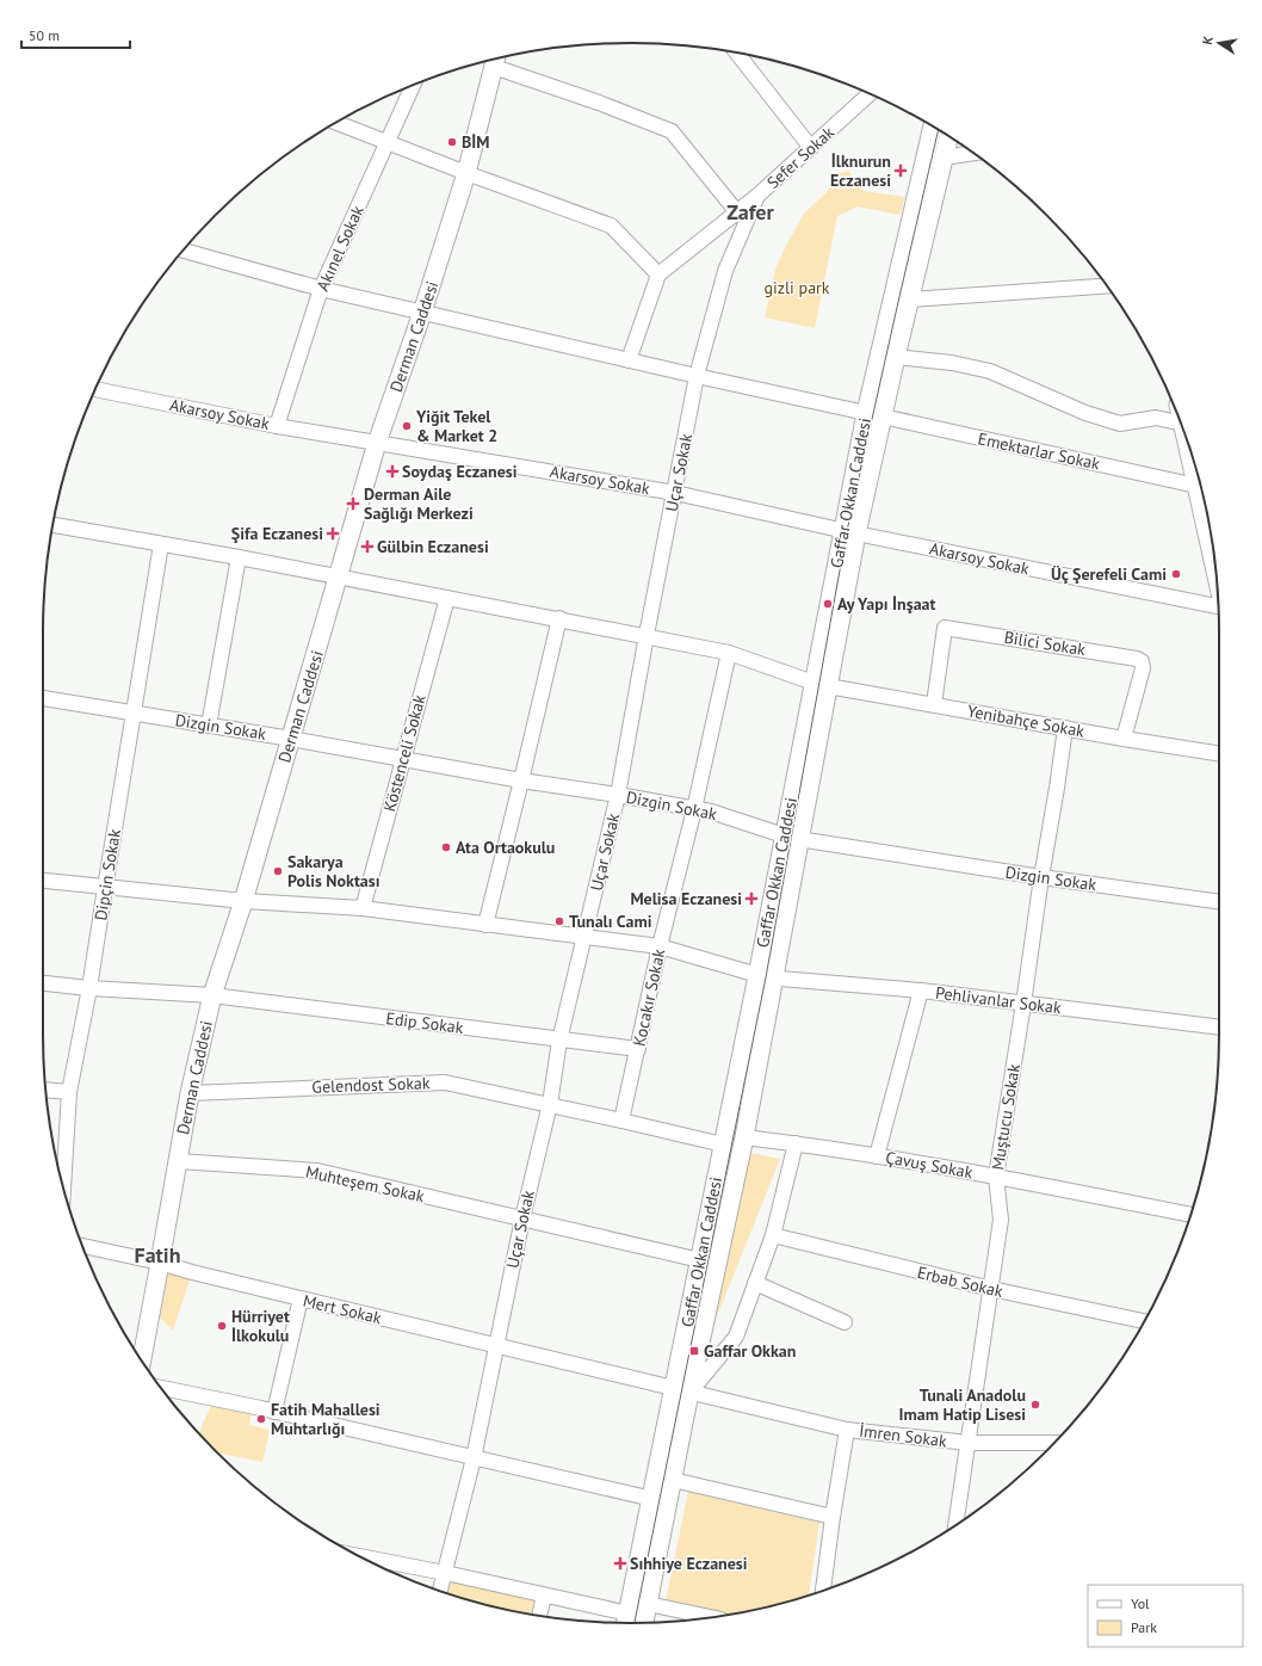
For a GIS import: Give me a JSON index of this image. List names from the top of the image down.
{
  "streets": {
    "main road": ["Derman Caddesi", "Gaffar Okkan Caddesi"],
    "street": [
      "Sefer Sokak",
      "Akınel Sokak",
      "Akarsoy Sokak",
      "Emektarlar Sokak",
      "Uçar Sokak",
      "Bilici Sokak",
      "Yenibahçe Sokak",
      "Dizgin Sokak",
      "Köstenceli Sokak",
      "Dipçin Sokak",
      "Kocakır Sokak",
      "Pehlivanlar Sokak",
      "Edip Sokak",
      "Gelendost Sokak",
      "Muştucu Sokak",
      "Çavuş Sokak",
      "Muhteşem Sokak",
      "Erbab Sokak",
      "Mert Sokak",
      "İmren Sokak"
    ]
  },
  "crossings": [
    ["Sefer Sokak", "Uçar Sokak"],
    ["Akınel Sokak", "Akarsoy Sokak"],
    ["Akınel Sokak", "Emektarlar Sokak"],
    ["Derman Caddesi", "Akarsoy Sokak"],
    ["Derman Caddesi", "Emektarlar Sokak"],
    ["Derman Caddesi", "Yenibahçe Sokak"],
    ["Derman Caddesi", "Dizgin Sokak"],
    ["Derman Caddesi", "Pehlivanlar Sokak"],
    ["Derman Caddesi", "Edip Sokak"],
    ["Derman Caddesi", "Gelendost Sokak"],
    ["Derman Caddesi", "Muhteşem Sokak"],
    ["Derman Caddesi", "Mert Sokak"],
    ["Akarsoy Sokak", "Uçar Sokak"],
    ["Akarsoy Sokak", "Gaffar Okkan Caddesi"],
    ["Emektarlar Sokak", "Uçar Sokak"],
    ["Emektarlar Sokak", "Gaffar Okkan Caddesi"],
    ["Uçar Sokak", "Yenibahçe Sokak"],
    ["Uçar Sokak", "Dizgin Sokak"],
    ["Uçar Sokak", "Pehlivanlar Sokak"],
    ["Uçar Sokak", "Edip Sokak"],
    ["Uçar Sokak", "Gelendost Sokak"],
    ["Uçar Sokak", "Muhteşem Sokak"],
    ["Uçar Sokak", "Mert Sokak"],
    ["Gaffar Okkan Caddesi", "Yenibahçe Sokak"],
    ["Gaffar Okkan Caddesi", "Dizgin Sokak"],
    ["Gaffar Okkan Caddesi", "Pehlivanlar Sokak"],
    ["Gaffar Okkan Caddesi", "Gelendost Sokak"],
    ["Gaffar Okkan Caddesi", "Çavuş Sokak"],
    ["Gaffar Okkan Caddesi", "Muhteşem Sokak"],
    ["Gaffar Okkan Caddesi", "Mert Sokak"],
    ["Gaffar Okkan Caddesi", "İmren Sokak"],
    ["Bilici Sokak", "Yenibahçe Sokak"],
    ["Yenibahçe Sokak", "Köstenceli Sokak"],
    ["Yenibahçe Sokak", "Dipçin Sokak"],
    ["Yenibahçe Sokak", "Kocakır Sokak"],
    ["Yenibahçe Sokak", "Muştucu Sokak"],
    ["Dizgin Sokak", "Köstenceli Sokak"],
    ["Dizgin Sokak", "Dipçin Sokak"],
    ["Dizgin Sokak", "Kocakır Sokak"],
    ["Dizgin Sokak", "Muştucu Sokak"],
    ["Köstenceli Sokak", "Pehlivanlar Sokak"],
    ["Dipçin Sokak", "Pehlivanlar Sokak"],
    ["Dipçin Sokak", "Edip Sokak"],
    ["Kocakır Sokak", "Pehlivanlar Sokak"],
    ["Kocakır Sokak", "Edip Sokak"],
    ["Kocakır Sokak", "Gelendost Sokak"],
    ["Pehlivanlar Sokak", "Muştucu Sokak"],
    ["Muştucu Sokak", "Çavuş Sokak"],
    ["Muştucu Sokak", "Erbab Sokak"],
    ["Muştucu Sokak", "İmren Sokak"],
    ["Mert Sokak", "İmren Sokak"]
  ],
  "districts": ["Zafer", "Fatih"],
  "parks": ["gizli park"],
  "places": {
    "other": [
      "BİM",
      "Yiğit Tekel & Market 2",
      "Üç Şerefeli Cami",
      "Ay Yapı İnşaat",
      "Ata Ortaokulu",
      "Sakarya Polis Noktası",
      "Tunalı Cami",
      "Hürriyet İlkokulu",
      "Tunali Anadolu Imam Hatip Lisesi",
      "Fatih Mahallesi Muhtarlığı"
    ],
    "health": [
      "İlknurun Eczanesi",
      "Soydaş Eczanesi",
      "Derman Aile Sağlığı Merkezi",
      "Şifa Eczanesi",
      "Gülbin Eczanesi",
      "Melisa Eczanesi",
      "Sıhhiye Eczanesi"
    ],
    "transit": ["Gaffar Okkan"]
  },
  "legend": ["Yol", "Park"],
  "scale_bar": "50 m",
  "north": "left"
}
